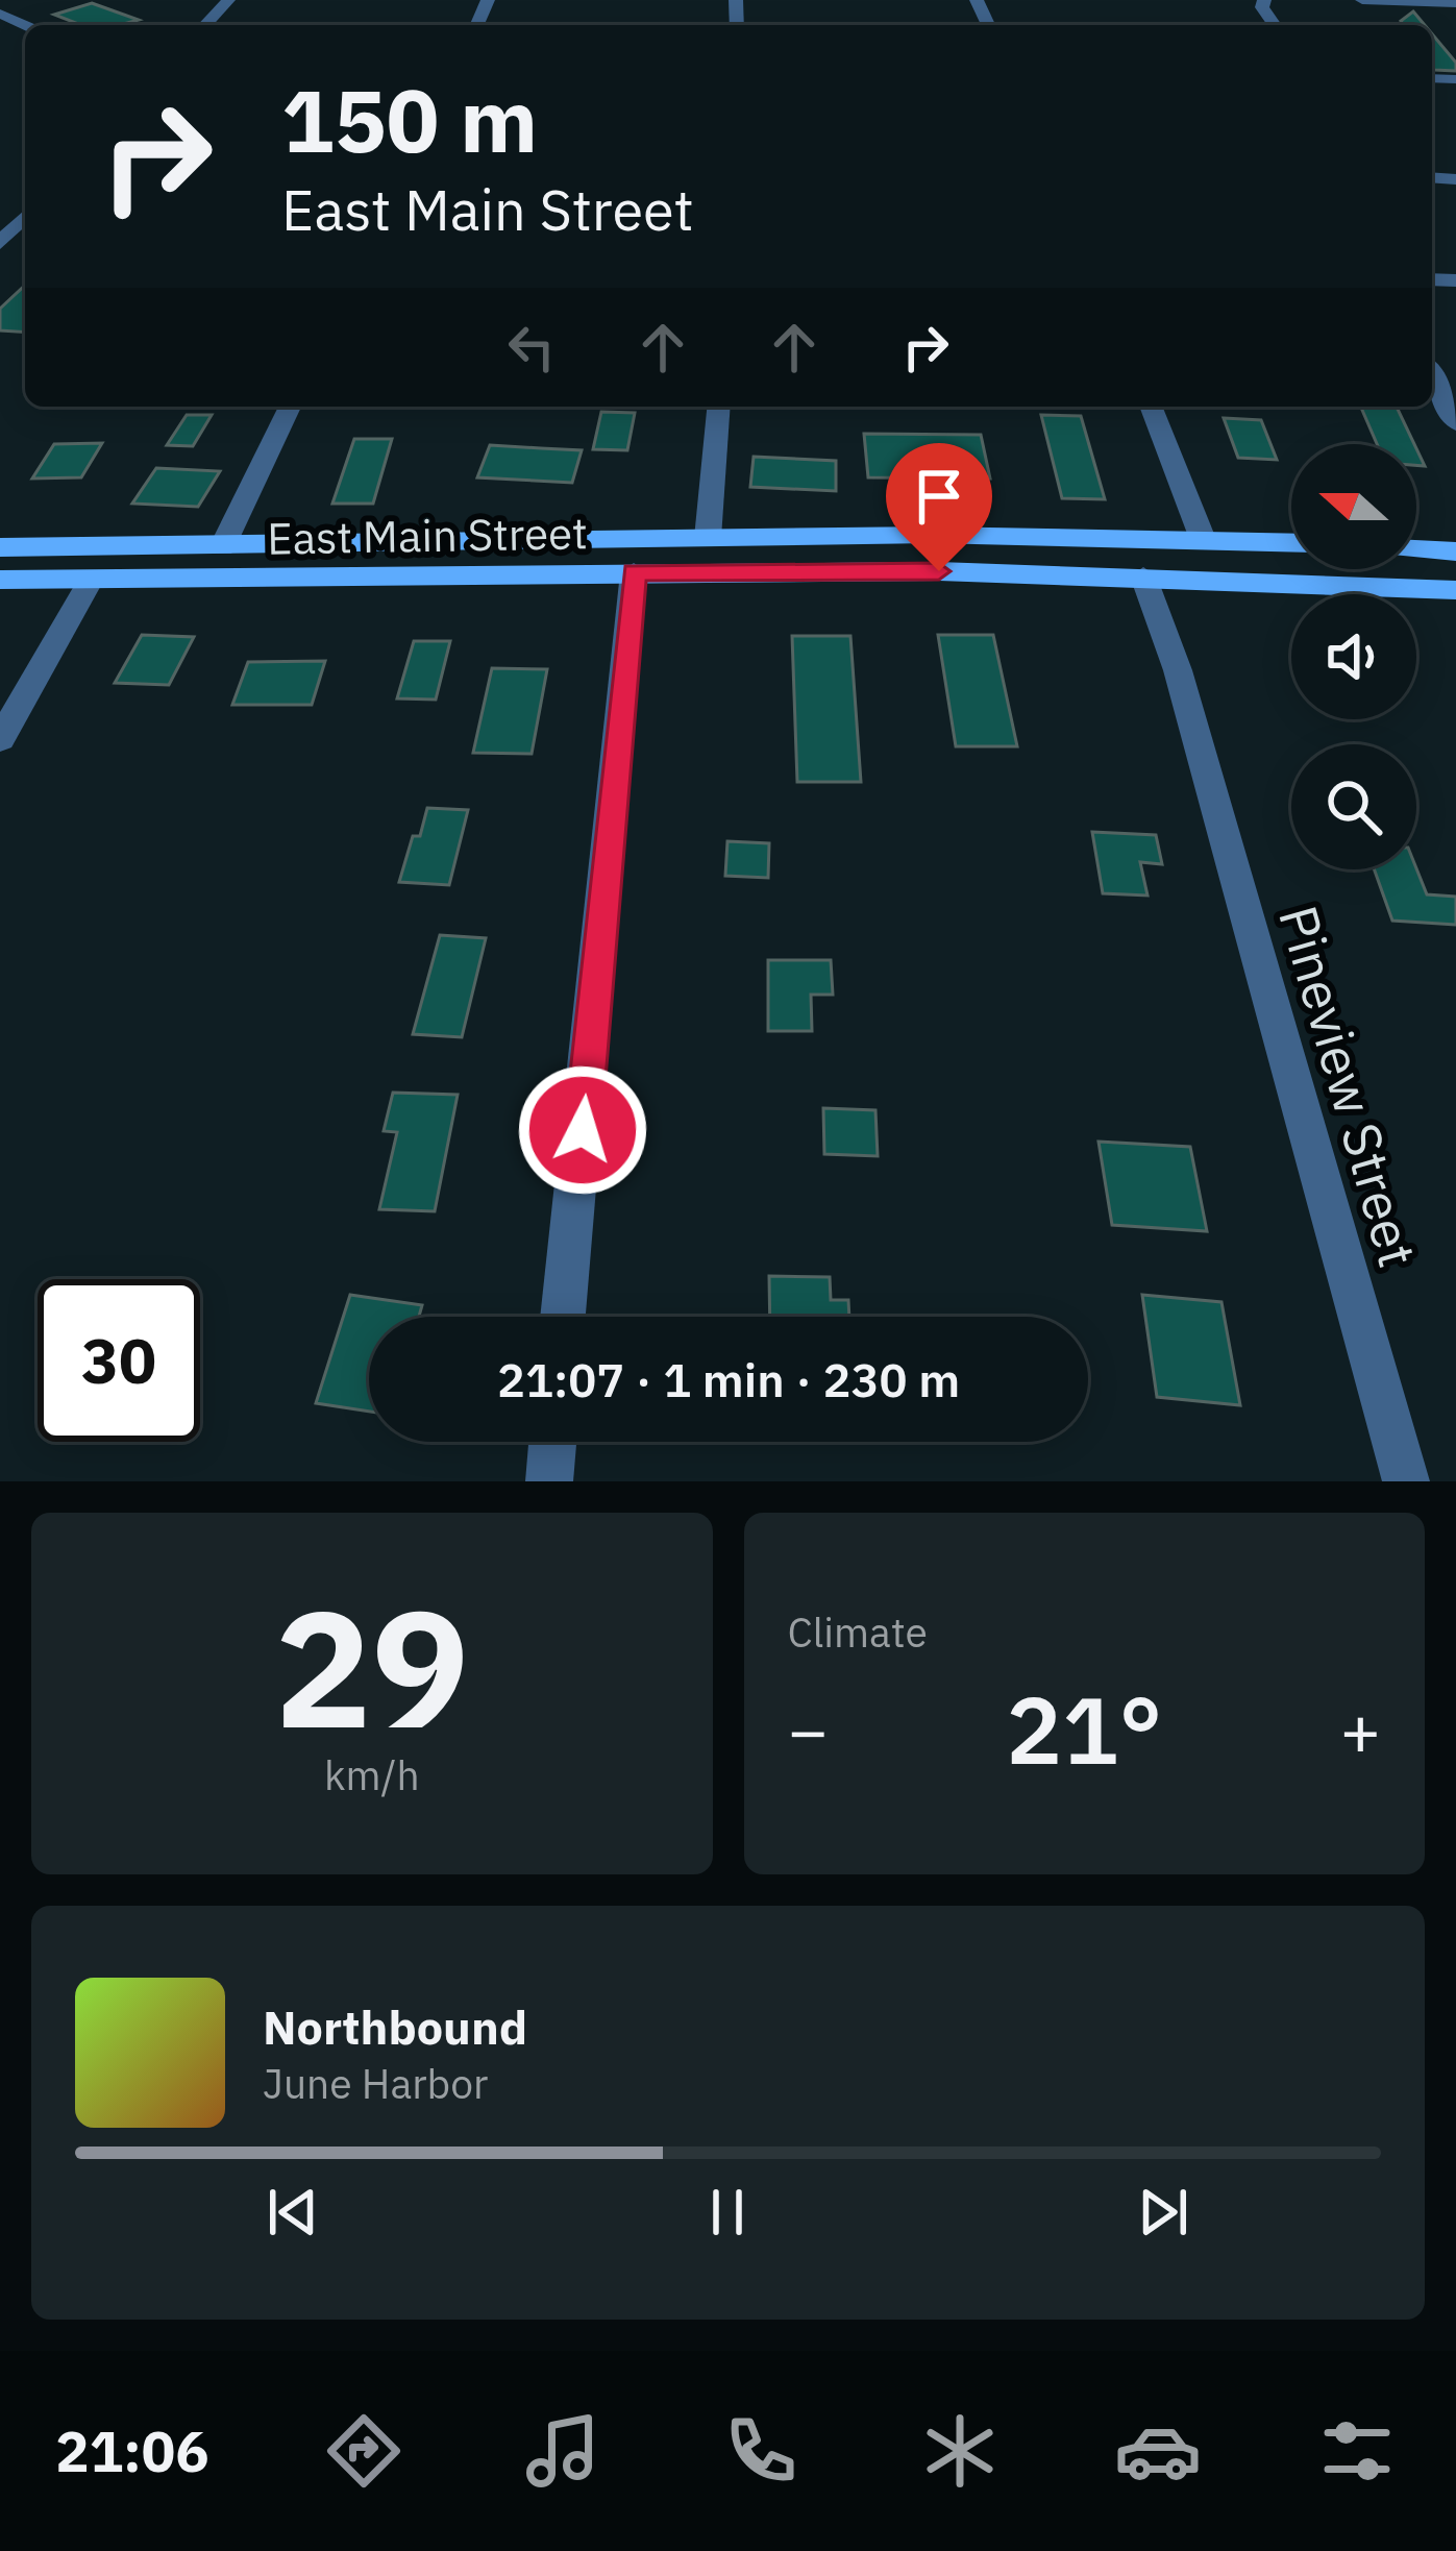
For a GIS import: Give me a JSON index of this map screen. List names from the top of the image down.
{
  "streets": {
    "main road": ["East Main Street"],
    "street": ["Pineview Street"]
  },
  "crossings": [
    ["East Main Street", "Pineview Street"]
  ],
  "north": "left",
  "page": {
    "turn": ["150 m", "East Main Street"],
    "limit": "30",
    "trip": "21:07 · 1 min · 230 m",
    "tile": [
      ["29", "km/h"],
      "Climate"
    ],
    "heat": ["−", "21°", "+"],
    "song": ["Northbound", "June Harbor"],
    "tabs": "21:06"
  }
}
